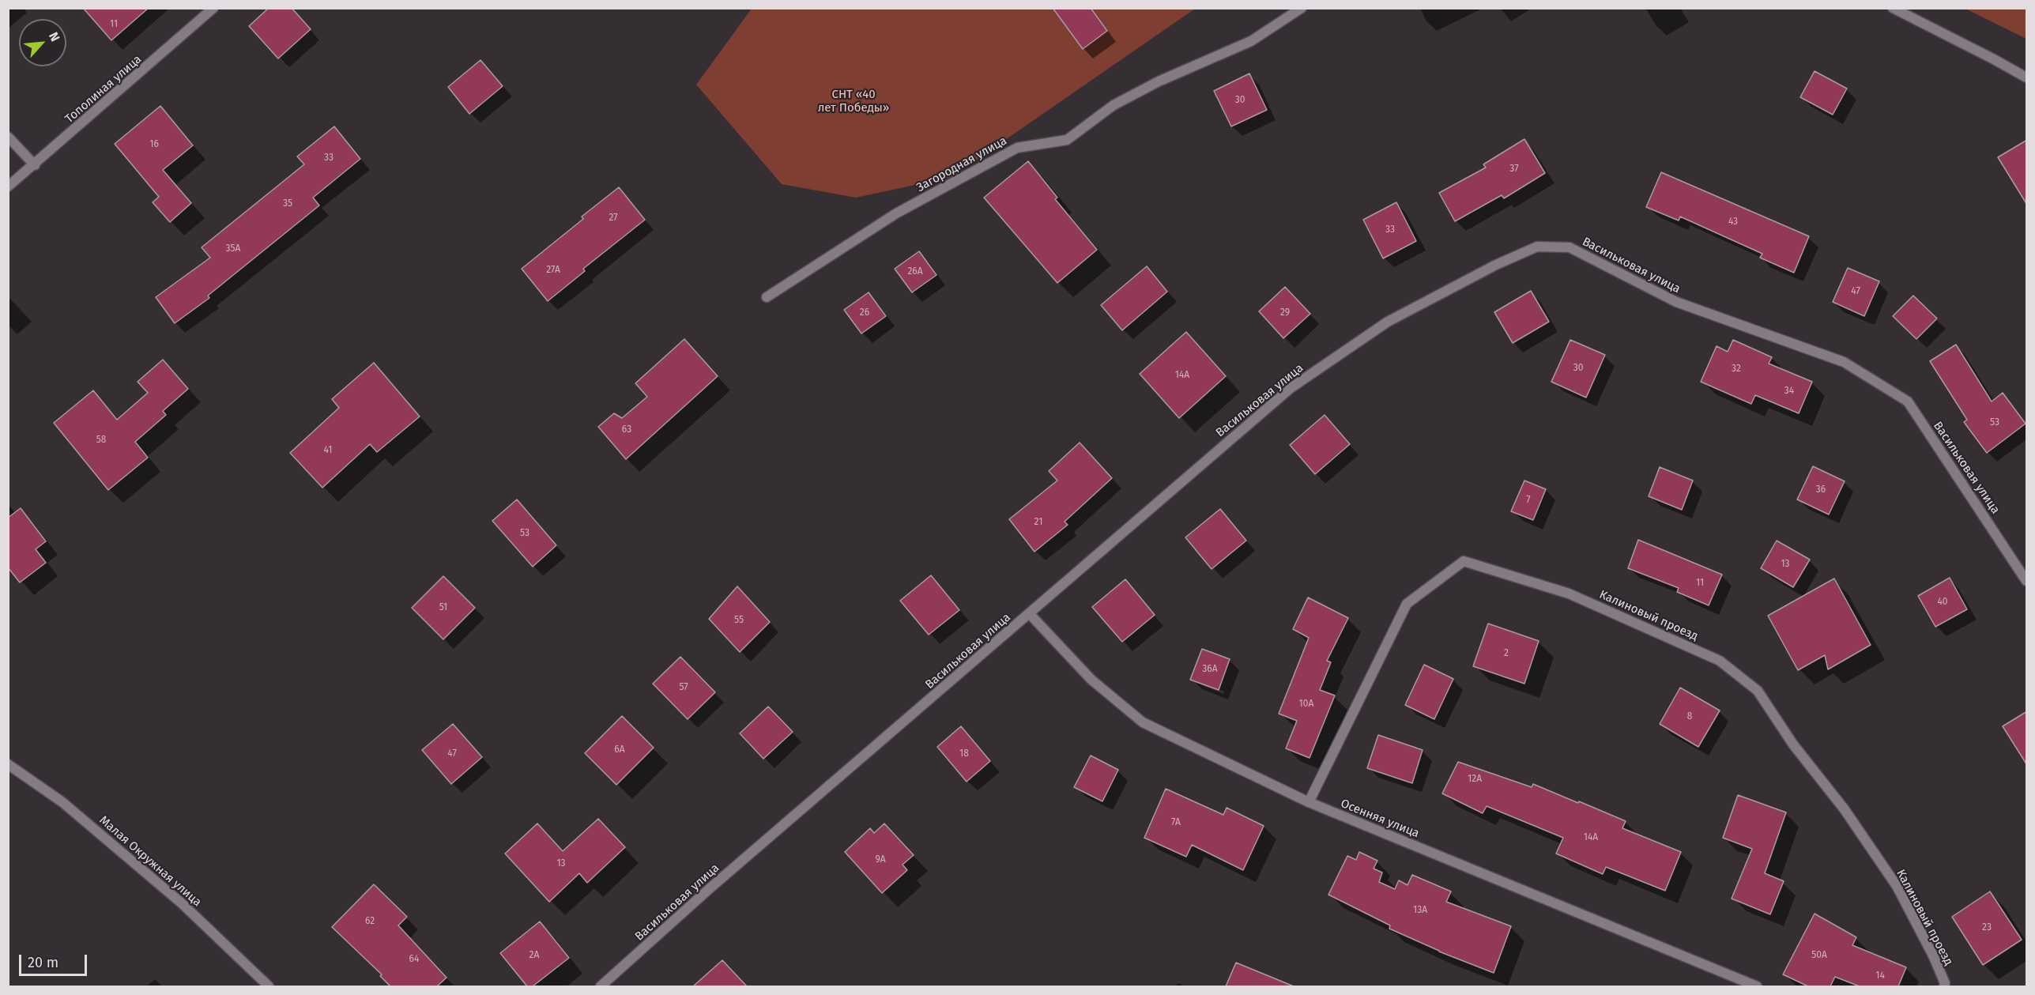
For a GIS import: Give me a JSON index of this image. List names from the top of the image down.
{
  "streets": {
    "street": [
      "Тополиная улица",
      "Загородная улица",
      "Васильковая улица",
      "Калиновый проезд",
      "Осенняя улица",
      "Малая Окружная улица"
    ]
  },
  "crossings": [
    ["Васильковая улица", "Осенняя улица"],
    ["Калиновый проезд", "Осенняя улица"]
  ],
  "parks": ["СНТ «40 лет Победы»"],
  "house_numbers": [
    "11",
    "30",
    "16",
    "33",
    "37",
    "35",
    "27",
    "43",
    "33",
    "35А",
    "27А",
    "26А",
    "47",
    "26",
    "29",
    "30",
    "32",
    "14А",
    "34",
    "53",
    "63",
    "58",
    "41",
    "36",
    "7",
    "21",
    "53",
    "13",
    "11",
    "40",
    "51",
    "55",
    "2",
    "36А",
    "57",
    "10А",
    "8",
    "6А",
    "47",
    "18",
    "12А",
    "7А",
    "14А",
    "9А",
    "13",
    "13А",
    "62",
    "23",
    "2А",
    "50А",
    "64",
    "14"
  ],
  "scale_bar": "20 m",
  "north": "top right"
}
